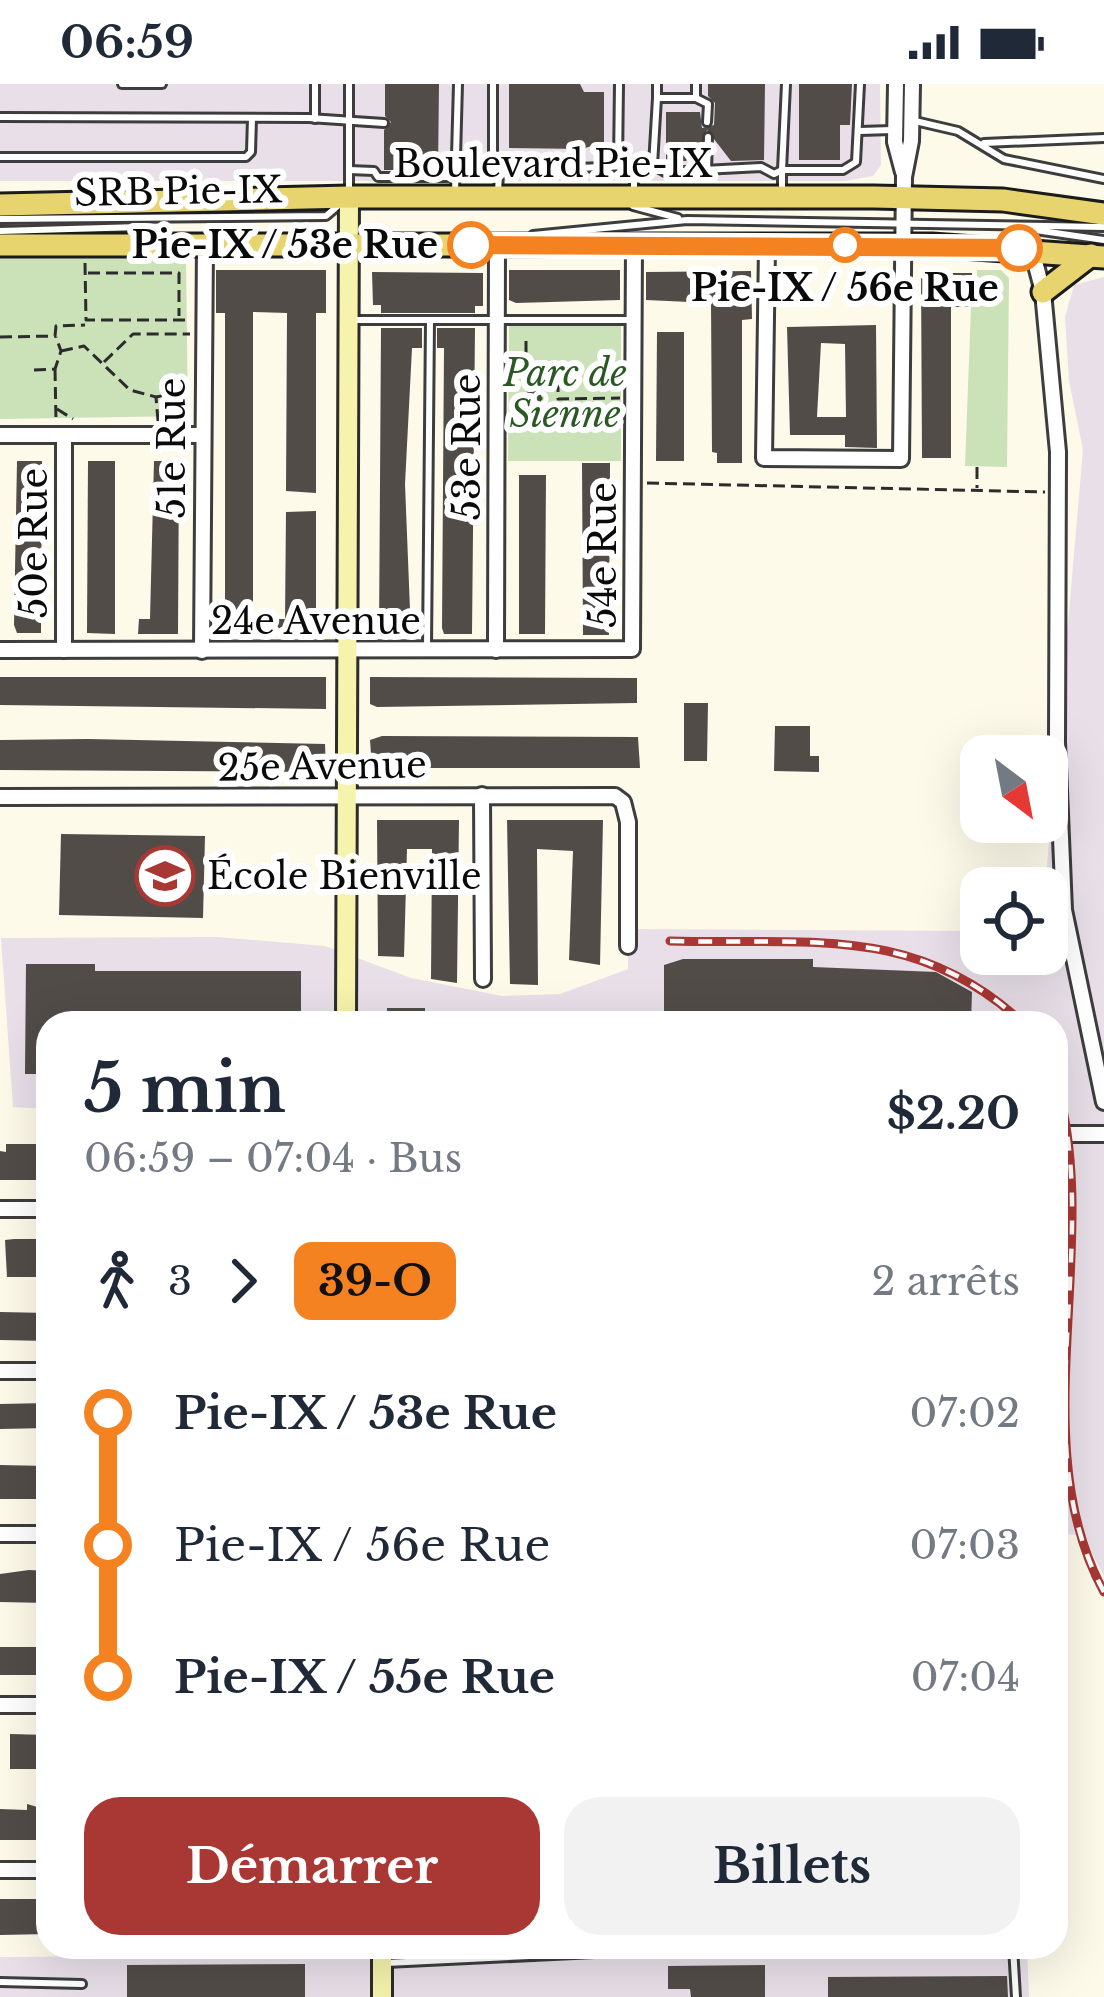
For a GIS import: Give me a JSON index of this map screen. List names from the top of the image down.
{
  "streets": {
    "main road": ["Boulevard Pie-IX"],
    "street": [
      "53e Rue",
      "51e Rue",
      "50e Rue",
      "54e Rue",
      "24e Avenue",
      "25e Avenue"
    ],
    "lane": ["SRB Pie-IX"]
  },
  "crossings": [
    ["Boulevard Pie-IX", "SRB Pie-IX"],
    ["SRB Pie-IX", "51e Rue"],
    ["53e Rue", "24e Avenue"],
    ["51e Rue", "24e Avenue"],
    ["50e Rue", "24e Avenue"],
    ["54e Rue", "24e Avenue"]
  ],
  "parks": ["Parc de Sienne"],
  "places": {
    "other": ["Pie-IX / 53e Rue", "Pie-IX / 56e Rue"],
    "school or university": ["École Bienville"]
  },
  "lines": ["bus line 39-O"],
  "north": "bottom right",
  "page": {
    "status": "06:59",
    "heading": ["5 min", "06:59 – 07:04 · Bus", "$2.20"],
    "legs": ["3", "39-O", "2 arrêts"],
    "list": [
      {
        "name": "Pie-IX / 53e Rue",
        "value": "07:02"
      },
      {
        "name": "Pie-IX / 56e Rue",
        "value": "07:03"
      },
      {
        "name": "Pie-IX / 55e Rue",
        "value": "07:04"
      }
    ],
    "buttons": ["Démarrer", "Billets"]
  }
}
